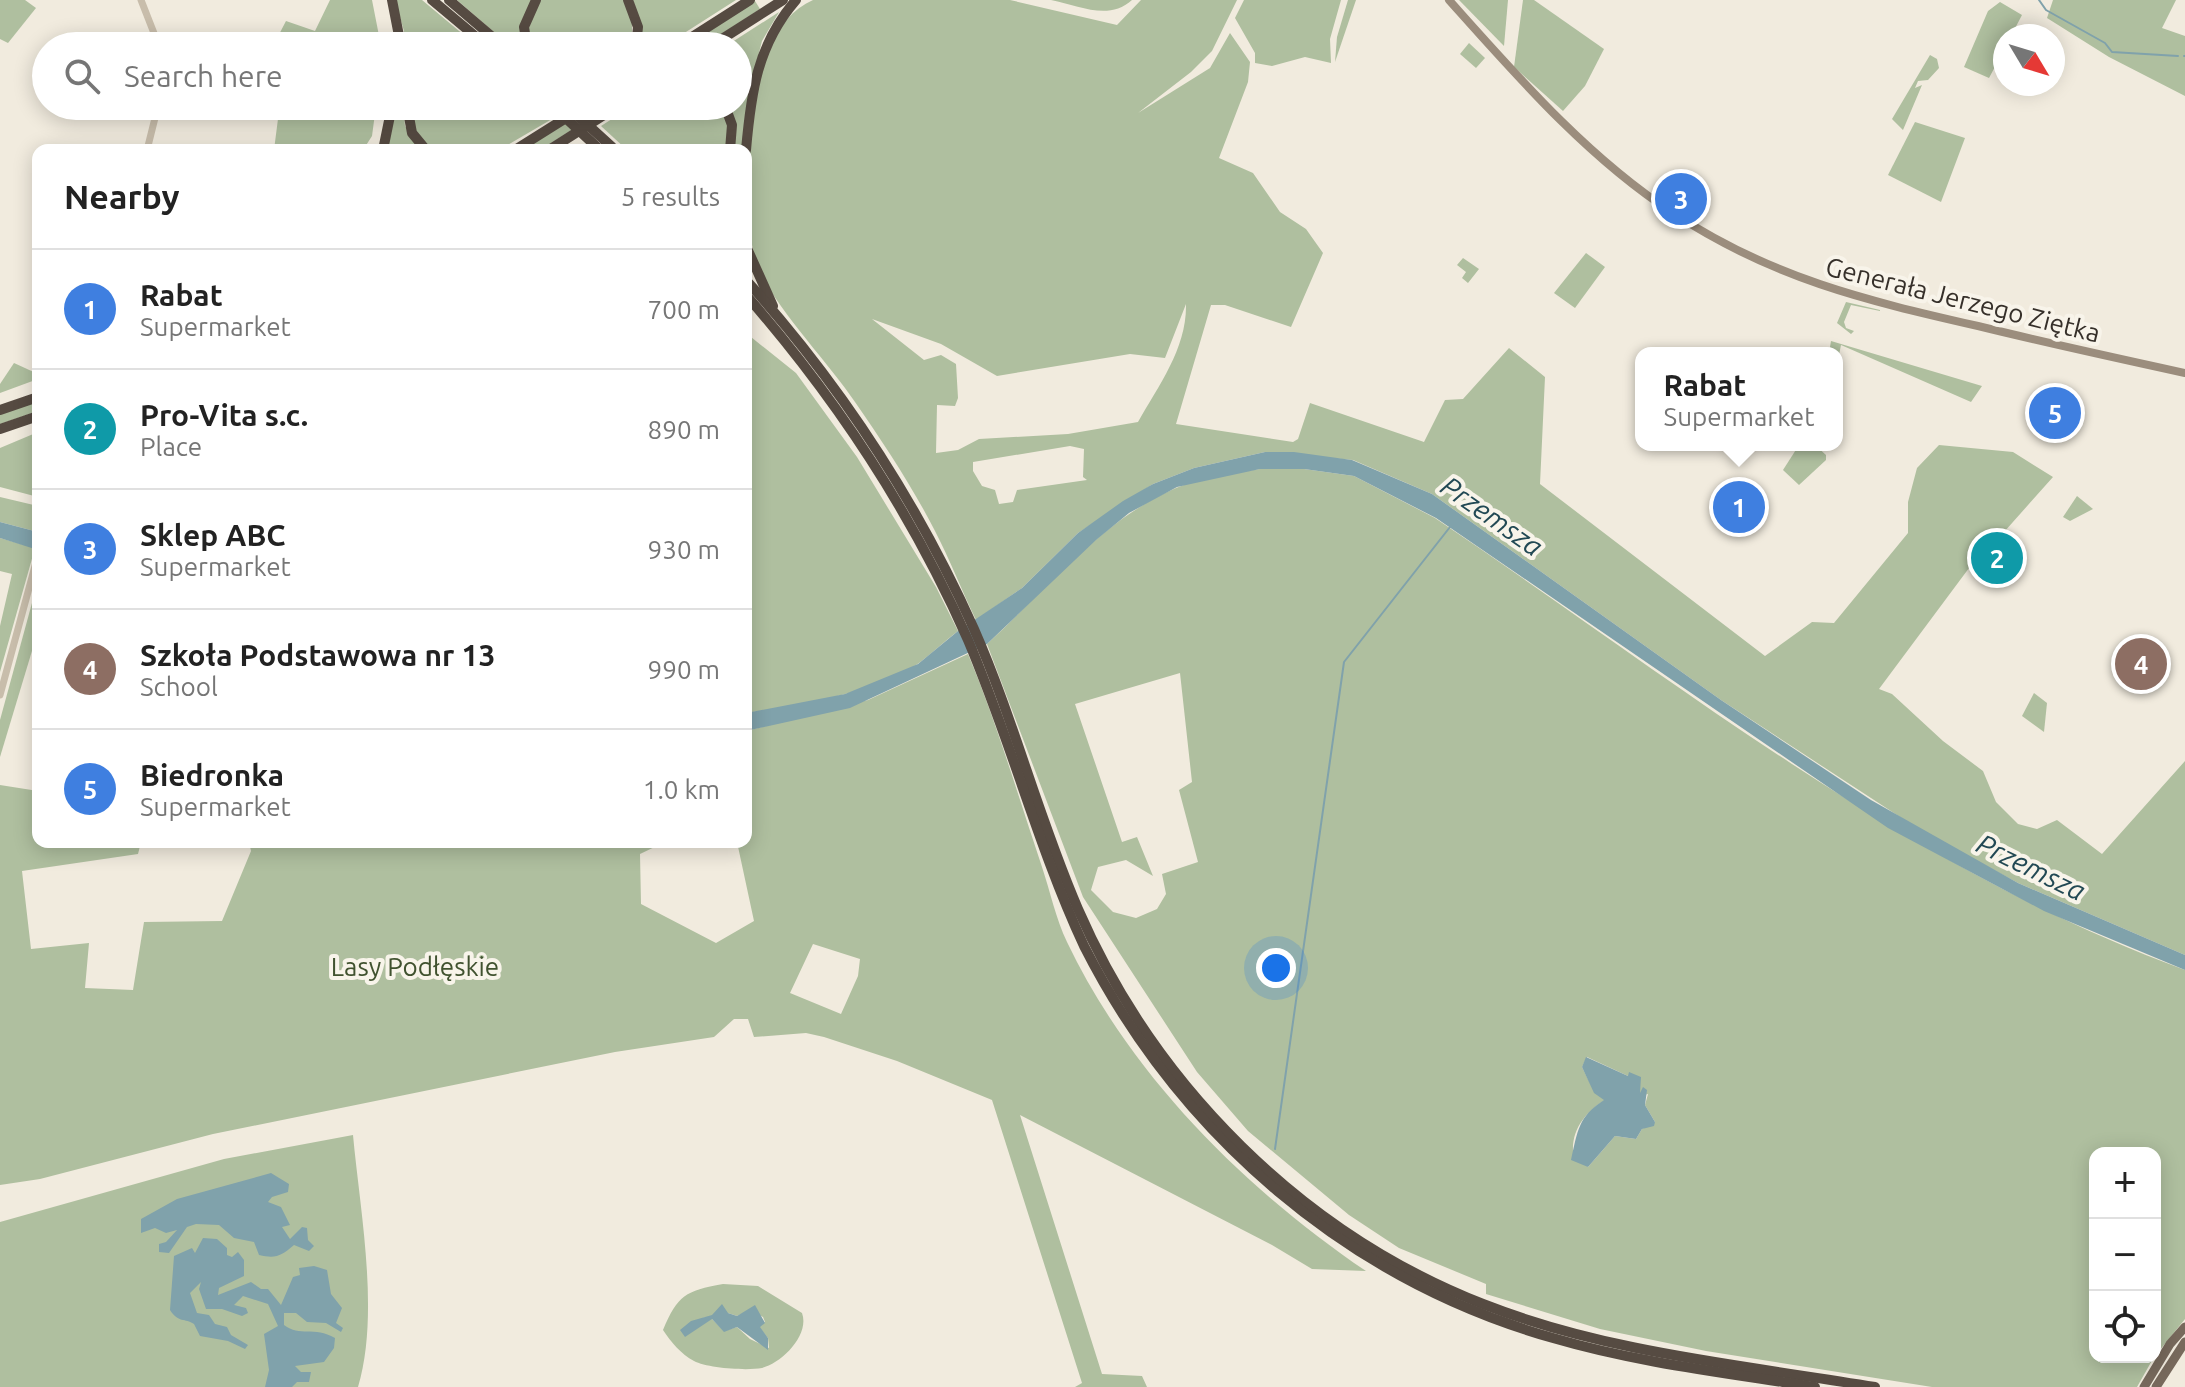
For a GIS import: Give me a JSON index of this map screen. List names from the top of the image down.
{
  "streets": {
    "main road": ["Generała Jerzego Ziętka"]
  },
  "water": ["Przemsza"],
  "parks": ["Lasy Podłęskie"],
  "north": "bottom right",
  "page": {
    "search": "Search here",
    "heading": ["Nearby", "5 results"],
    "pins": [
      "3",
      "5",
      "1",
      "2",
      "4"
    ],
    "list": [
      {
        "mark": "1",
        "name": "Rabat",
        "note": "Supermarket",
        "value": "700 m"
      },
      {
        "mark": "2",
        "name": "Pro-Vita s.c.",
        "note": "Place",
        "value": "890 m"
      },
      {
        "mark": "3",
        "name": "Sklep ABC",
        "note": "Supermarket",
        "value": "930 m"
      },
      {
        "mark": "4",
        "name": "Szkoła Podstawowa nr 13",
        "note": "School",
        "value": "990 m"
      },
      {
        "mark": "5",
        "name": "Biedronka",
        "note": "Supermarket",
        "value": "1.0 km"
      }
    ],
    "popup": ["Rabat", "Supermarket"],
    "map_buttons": ["+", "−"]
  }
}
